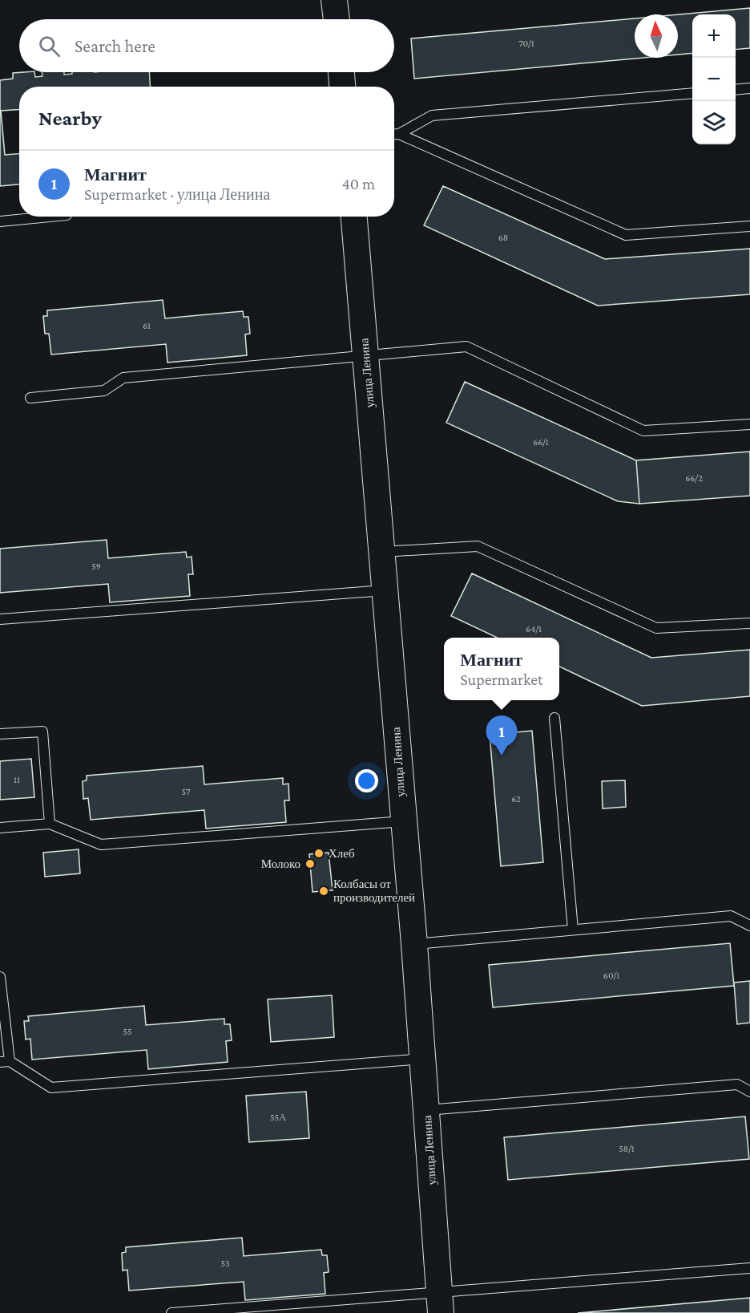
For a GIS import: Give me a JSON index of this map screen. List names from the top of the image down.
{
  "streets": {
    "street": ["улица Ленина"]
  },
  "places": ["Хлеб", "Молоко", "Колбасы от производителей"],
  "house_numbers": [
    "70/1",
    "68",
    "61",
    "66/1",
    "66/2",
    "59",
    "64/1",
    "11",
    "57",
    "62",
    "60/1",
    "55",
    "55А",
    "58/1",
    "53"
  ],
  "north": "top",
  "page": {
    "map_buttons": ["+", "−"],
    "search": "Search here",
    "heading": "Nearby",
    "list": [
      {
        "mark": "1",
        "name": "Магнит",
        "note": "Supermarket · улица Ленина",
        "value": "40 m"
      }
    ],
    "popup": ["Магнит", "Supermarket"],
    "pins": "1"
  }
}
